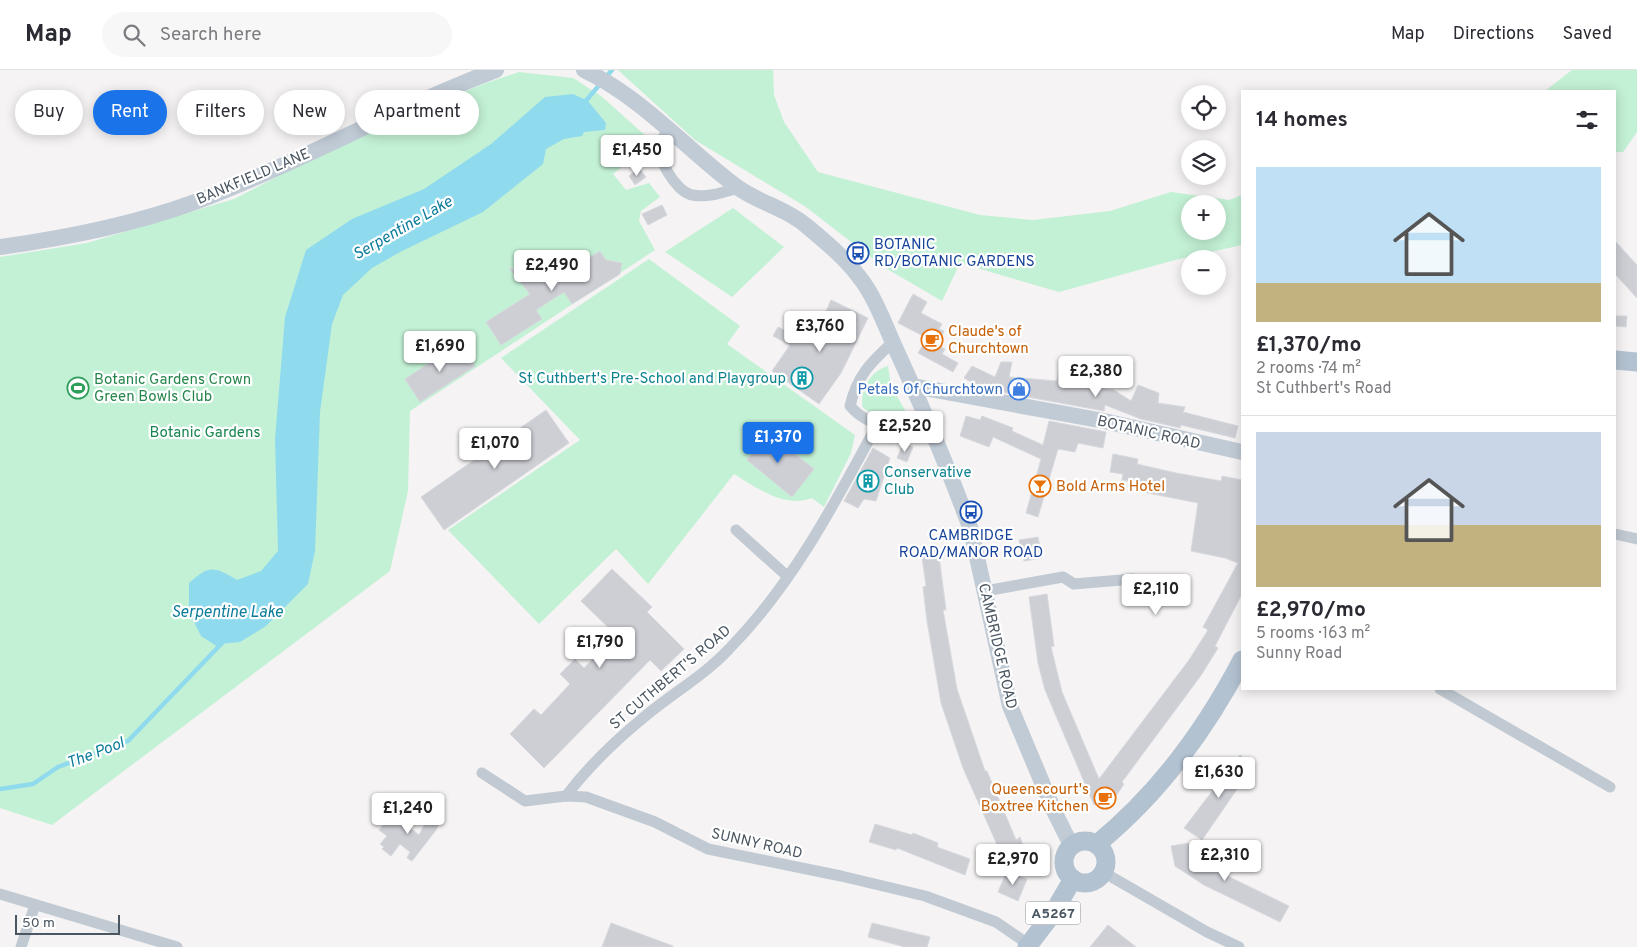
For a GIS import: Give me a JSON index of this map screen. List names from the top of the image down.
{
  "streets": {
    "main road": [
      "BANKFIELD LANE",
      "BOTANIC ROAD",
      "CAMBRIDGE ROAD",
      "A5267"
    ],
    "street": ["ST CUTHBERT'S ROAD", "SUNNY ROAD"]
  },
  "crossings": [
    ["BOTANIC ROAD", "CAMBRIDGE ROAD"],
    ["CAMBRIDGE ROAD", "A5267"],
    ["ST CUTHBERT'S ROAD", "SUNNY ROAD"],
    ["SUNNY ROAD", "A5267"]
  ],
  "water": ["Serpentine Lake", "The Pool"],
  "parks": ["Botanic Gardens"],
  "places": {
    "bus stop": ["BOTANIC RD/BOTANIC GARDENS", "CAMBRIDGE ROAD/MANOR ROAD"],
    "cafe": ["Claude's of Churchtown", "Queenscourt's Boxtree Kitchen"],
    "building": ["St Cuthbert's Pre-School and Playgroup", "Conservative Club"],
    "sports": ["Botanic Gardens Crown Green Bowls Club"],
    "shop": ["Petals Of Churchtown"],
    "bar": ["Bold Arms Hotel"]
  },
  "scale_bar": "50 m",
  "page": {
    "header": "Map",
    "search": "Search here",
    "nav": ["Map", "Directions", "Saved"],
    "map_buttons": ["+", "−"],
    "chip": [
      "Buy",
      "Rent",
      "Filters",
      "New",
      "Apartment"
    ],
    "heading": "14 homes",
    "price": [
      "£1,450",
      "£2,490",
      "£3,760",
      "£1,690",
      "£2,380",
      "£2,520",
      "£1,370",
      "£1,070",
      "£2,110",
      "£1,790",
      "£1,630",
      "£1,240",
      "£2,310",
      "£2,970"
    ],
    "list": [
      {
        "name": "£1,370/mo",
        "note": "2 rooms · 74 m² · St Cuthbert's Road"
      },
      {
        "name": "£2,970/mo",
        "note": "5 rooms · 163 m² · Sunny Road"
      }
    ],
    "scale": "50 m"
  }
}
